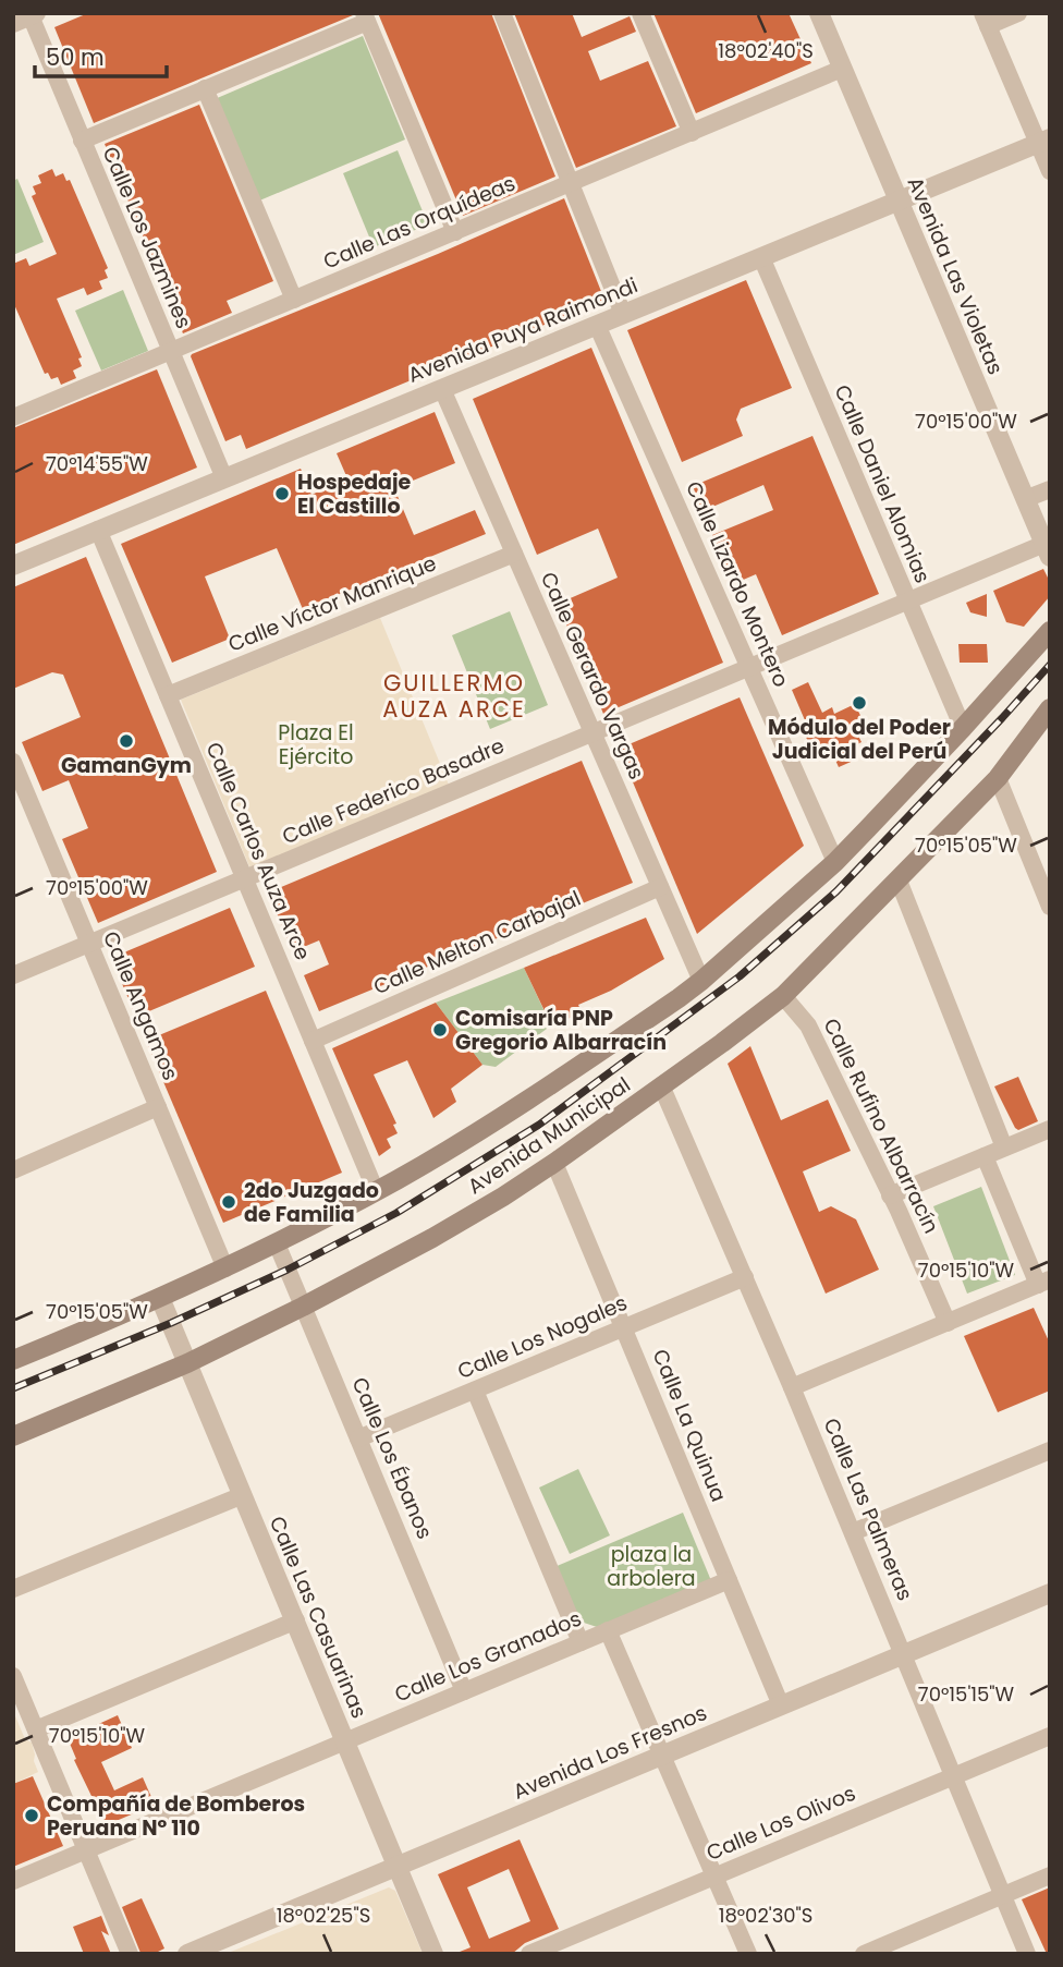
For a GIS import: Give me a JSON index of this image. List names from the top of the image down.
{
  "streets": {
    "main road": ["Avenida Municipal"],
    "street": [
      "Calle Las Orquídeas",
      "Calle Los Jazmines",
      "Avenida Las Violetas",
      "Avenida Puya Raimondi",
      "Calle Daniel Alomias",
      "Calle Lizardo Montero",
      "Calle Víctor Manrique",
      "Calle Gerardo Vargas",
      "Calle Federico Basadre",
      "Calle Carlos Auza Arce",
      "Calle Melton Carbajal",
      "Calle Angamos",
      "Calle Rufino Albarracín",
      "Calle Los Nogales",
      "Calle La Quinua",
      "Calle Los Ébanos",
      "Calle Las Palmeras",
      "Calle Las Casuarinas",
      "Calle Los Granados",
      "Avenida Los Fresnos",
      "Calle Los Olivos"
    ]
  },
  "crossings": [
    ["Calle Las Orquídeas", "Calle Los Jazmines"],
    ["Calle Las Orquídeas", "Avenida Las Violetas"],
    ["Calle Los Jazmines", "Avenida Puya Raimondi"],
    ["Avenida Las Violetas", "Avenida Puya Raimondi"],
    ["Avenida Las Violetas", "Calle Federico Basadre"],
    ["Avenida Puya Raimondi", "Calle Daniel Alomias"],
    ["Avenida Puya Raimondi", "Calle Lizardo Montero"],
    ["Avenida Puya Raimondi", "Calle Gerardo Vargas"],
    ["Avenida Puya Raimondi", "Calle Carlos Auza Arce"],
    ["Calle Daniel Alomias", "Calle Federico Basadre"],
    ["Calle Daniel Alomias", "Avenida Municipal"],
    ["Calle Lizardo Montero", "Calle Federico Basadre"],
    ["Calle Lizardo Montero", "Avenida Municipal"],
    ["Calle Víctor Manrique", "Calle Gerardo Vargas"],
    ["Calle Víctor Manrique", "Calle Carlos Auza Arce"],
    ["Calle Gerardo Vargas", "Calle Federico Basadre"],
    ["Calle Gerardo Vargas", "Calle Melton Carbajal"],
    ["Calle Gerardo Vargas", "Avenida Municipal"],
    ["Calle Federico Basadre", "Calle Carlos Auza Arce"],
    ["Calle Federico Basadre", "Calle Angamos"],
    ["Calle Carlos Auza Arce", "Calle Melton Carbajal"],
    ["Calle Carlos Auza Arce", "Avenida Municipal"],
    ["Calle Angamos", "Avenida Municipal"],
    ["Calle Rufino Albarracín", "Avenida Municipal"],
    ["Avenida Municipal", "Calle La Quinua"],
    ["Avenida Municipal", "Calle Los Ébanos"],
    ["Avenida Municipal", "Calle Las Palmeras"],
    ["Avenida Municipal", "Calle Las Casuarinas"],
    ["Calle Los Nogales", "Calle La Quinua"],
    ["Calle Los Nogales", "Calle Los Ébanos"],
    ["Calle Los Nogales", "Calle Las Palmeras"],
    ["Calle La Quinua", "Calle Los Granados"],
    ["Calle La Quinua", "Avenida Los Fresnos"],
    ["Calle Los Ébanos", "Calle Los Granados"],
    ["Calle Las Palmeras", "Avenida Los Fresnos"],
    ["Calle Las Palmeras", "Calle Los Olivos"],
    ["Calle Las Casuarinas", "Calle Los Granados"],
    ["Calle Las Casuarinas", "Avenida Los Fresnos"]
  ],
  "districts": ["GUILLERMO AUZA ARCE"],
  "parks": ["Plaza El Ejército", "plaza la arbolera"],
  "places": [
    "Hospedaje El Castillo",
    "Módulo del Poder Judicial del Perú",
    "GamanGym",
    "Comisaría PNP Gregorio Albarracín",
    "2do Juzgado de Familia",
    "Compañía de Bomberos Peruana Nº 110"
  ],
  "scale_bar": "50 m",
  "coordinates": [
    "18°02'40\"S",
    "70°15'00\"W",
    "70°14'55\"W",
    "70°15'05\"W",
    "70°15'10\"W",
    "70°15'15\"W",
    "18°02'25\"S",
    "18°02'30\"S"
  ]
}
